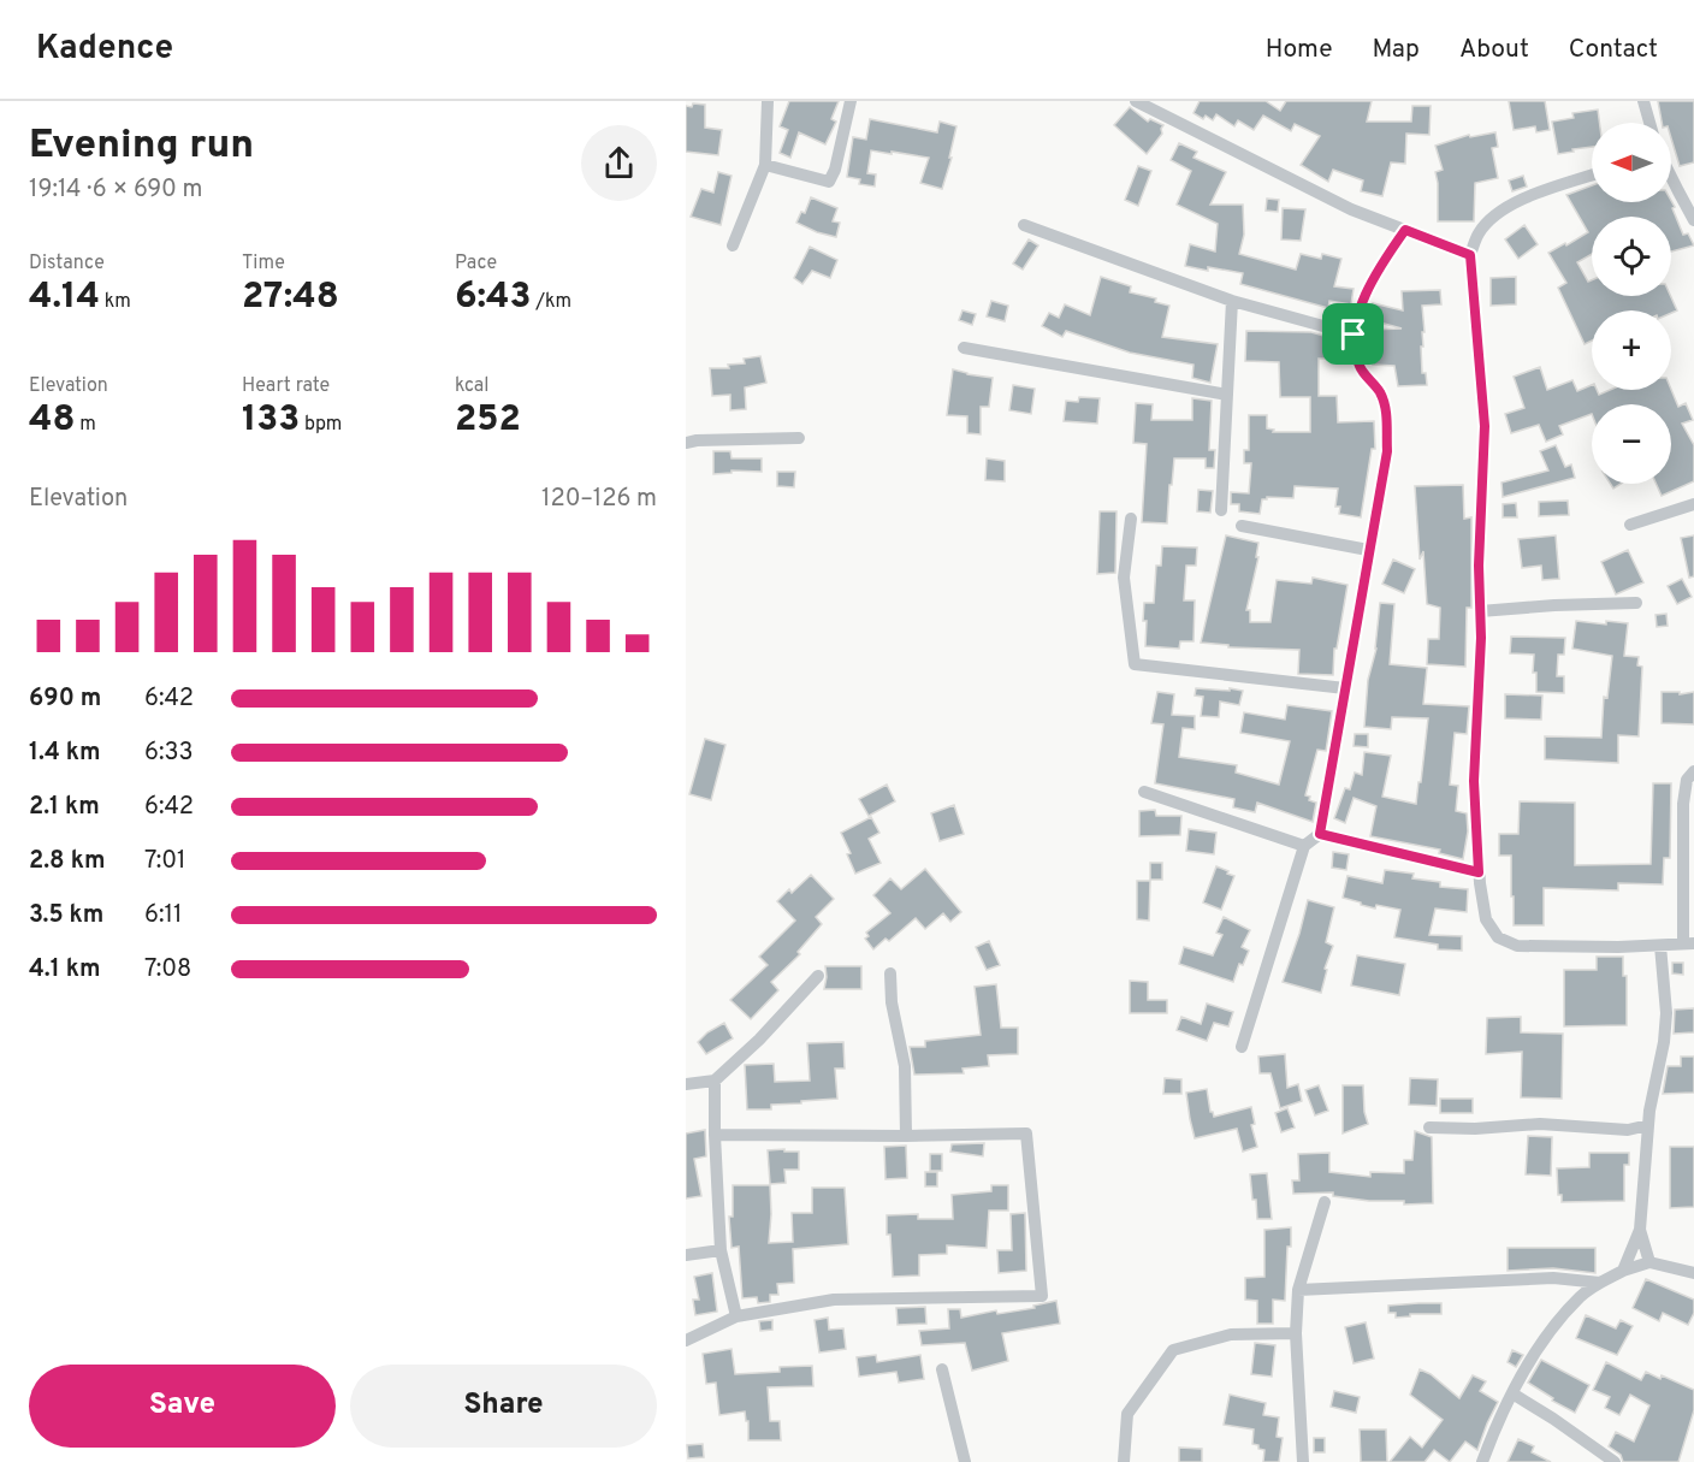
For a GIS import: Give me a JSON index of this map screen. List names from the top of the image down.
{
  "north": "left",
  "page": {
    "header": "Kadence",
    "nav": [
      "Home",
      "Map",
      "About",
      "Contact"
    ],
    "heading": ["Evening run", "19:14 · 6 × 690 m"],
    "map_buttons": ["+", "−"],
    "stats": [
      ["Distance", "4.14 km"],
      ["Time", "27:48"],
      ["Pace", "6:43 /km"],
      ["Elevation", "48 m"],
      ["Heart rate", "133 bpm"],
      ["kcal", "252"]
    ],
    "chart": ["Elevation", "120–126 m"],
    "list": [
      {
        "name": "690 m",
        "note": "6:42"
      },
      {
        "name": "1.4 km",
        "note": "6:33"
      },
      {
        "name": "2.1 km",
        "note": "6:42"
      },
      {
        "name": "2.8 km",
        "note": "7:01"
      },
      {
        "name": "3.5 km",
        "note": "6:11"
      },
      {
        "name": "4.1 km",
        "note": "7:08"
      }
    ],
    "buttons": ["Save", "Share"]
  }
}
